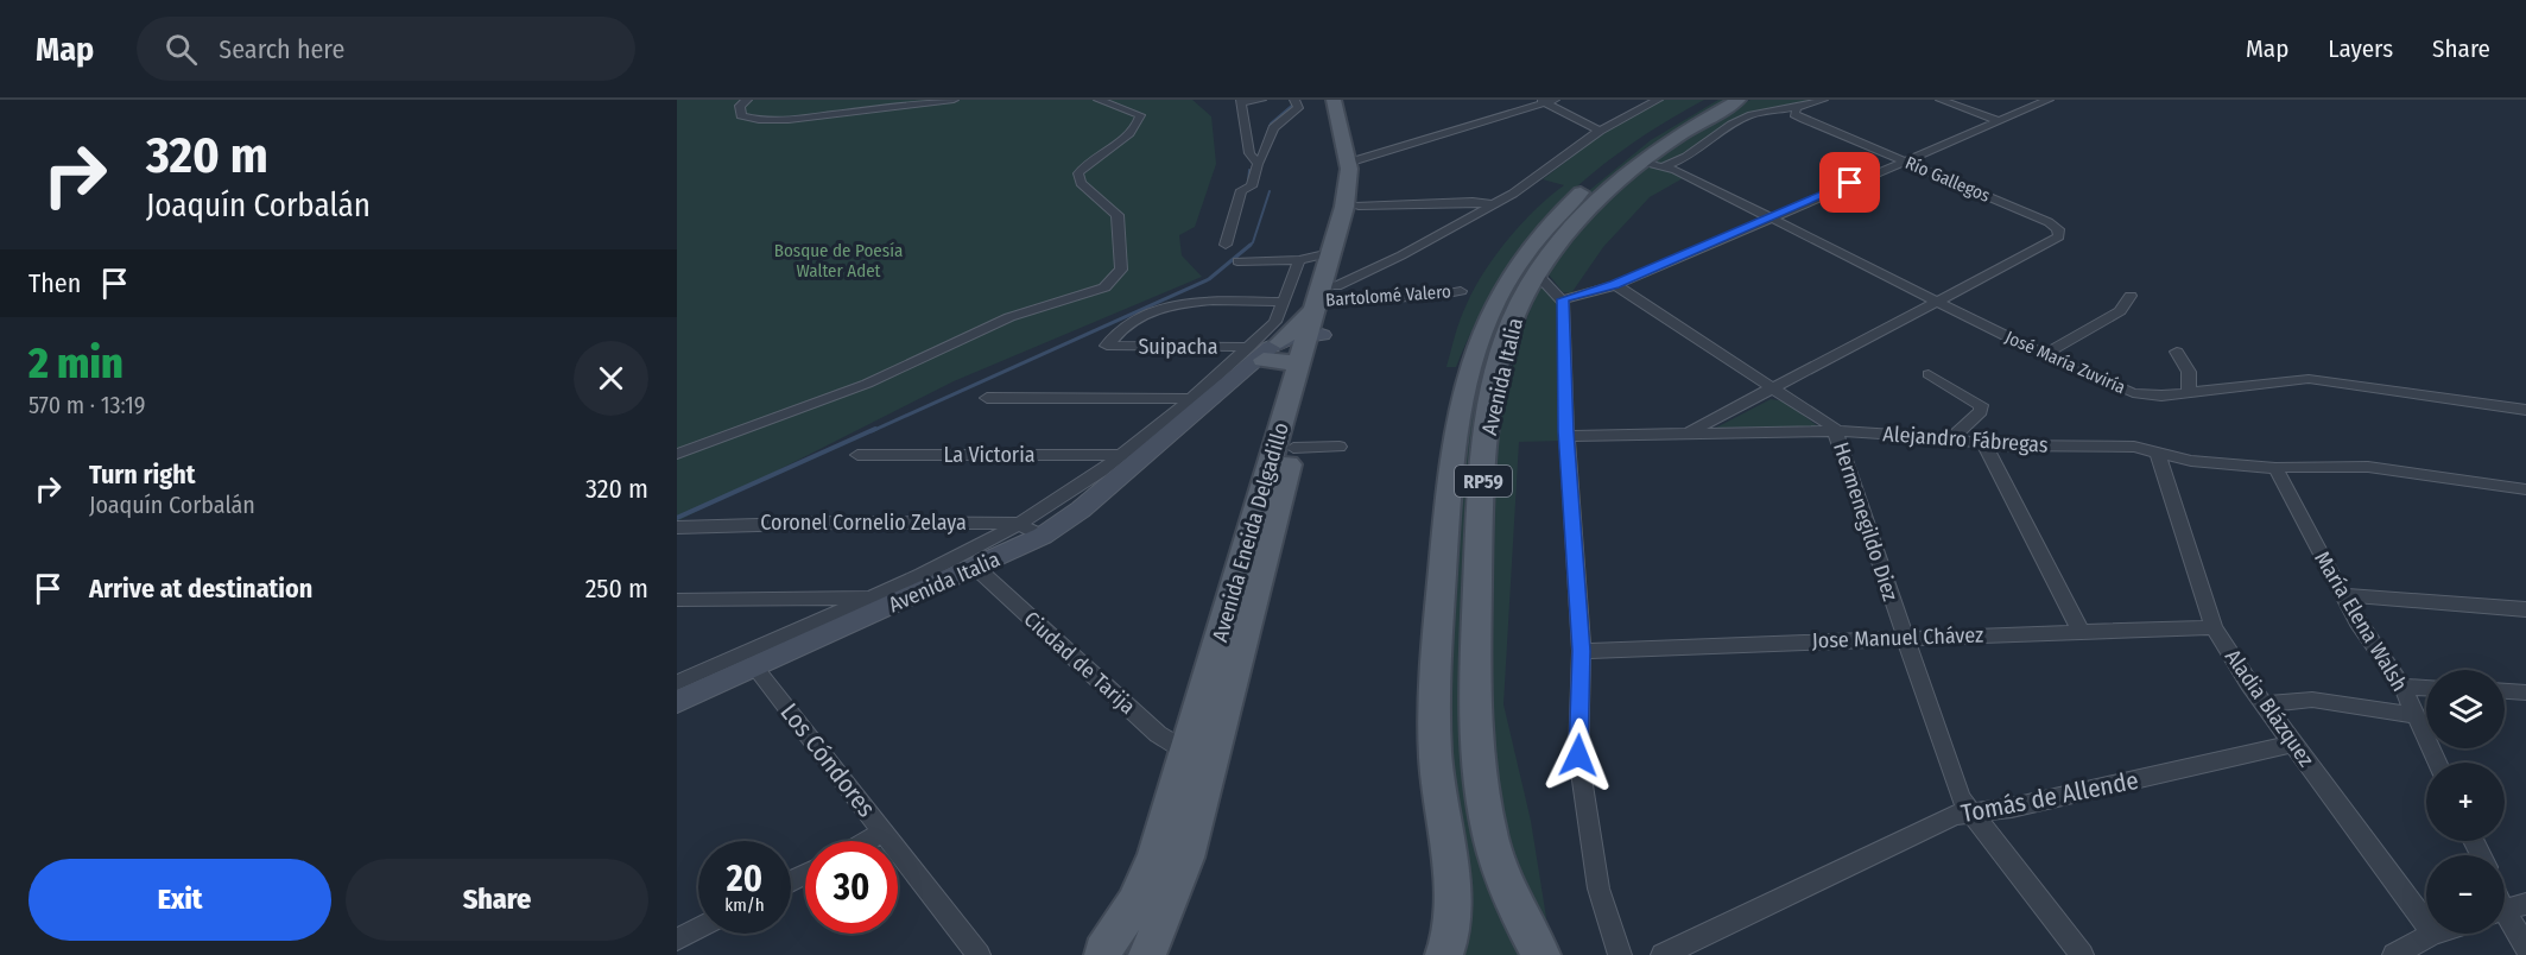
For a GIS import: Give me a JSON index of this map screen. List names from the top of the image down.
{
  "streets": {
    "main road": ["Avenida Italia", "RP59", "Avenida Eneida Delgadillo"],
    "street": [
      "Río Gallegos",
      "Bartolomé Valero",
      "Suipacha",
      "José María Zuviría",
      "Alejandro Fábregas",
      "La Victoria",
      "Hermenegildo Diez",
      "Coronel Cornelio Zelaya",
      "María Elena Walsh",
      "Jose Manuel Chávez",
      "Ciudad de Tarija",
      "Aladia Blázquez",
      "Los Cóndores",
      "Tomás de Allende"
    ]
  },
  "crossings": [
    ["Río Gallegos", "José María Zuviría"],
    ["Bartolomé Valero", "Avenida Eneida Delgadillo"],
    ["Suipacha", "Avenida Italia"],
    ["José María Zuviría", "Avenida Italia"],
    ["Avenida Italia", "Coronel Cornelio Zelaya"],
    ["Avenida Italia", "Avenida Eneida Delgadillo"],
    ["Avenida Italia", "Ciudad de Tarija"],
    ["Avenida Italia", "Los Cóndores"],
    ["Alejandro Fábregas", "Hermenegildo Diez"],
    ["Alejandro Fábregas", "María Elena Walsh"],
    ["Alejandro Fábregas", "Aladia Blázquez"],
    ["Hermenegildo Diez", "Jose Manuel Chávez"],
    ["Hermenegildo Diez", "Tomás de Allende"],
    ["Avenida Eneida Delgadillo", "Ciudad de Tarija"],
    ["Jose Manuel Chávez", "Aladia Blázquez"],
    ["Aladia Blázquez", "Tomás de Allende"]
  ],
  "parks": ["Bosque de Poesía Walter Adet"],
  "page": {
    "header": "Map",
    "search": "Search here",
    "nav": ["Map", "Layers", "Share"],
    "turn": ["320 m", "Joaquín Corbalán"],
    "then": "Then",
    "heading": ["2 min", "570 m · 13:19"],
    "list": [
      {
        "name": "Turn right",
        "note": "Joaquín Corbalán",
        "value": "320 m"
      },
      {
        "name": "Arrive at destination",
        "value": "250 m"
      }
    ],
    "map_buttons": ["+", "−"],
    "speed": "20 km/h",
    "limit": "30",
    "buttons": ["Exit", "Share"]
  }
}
